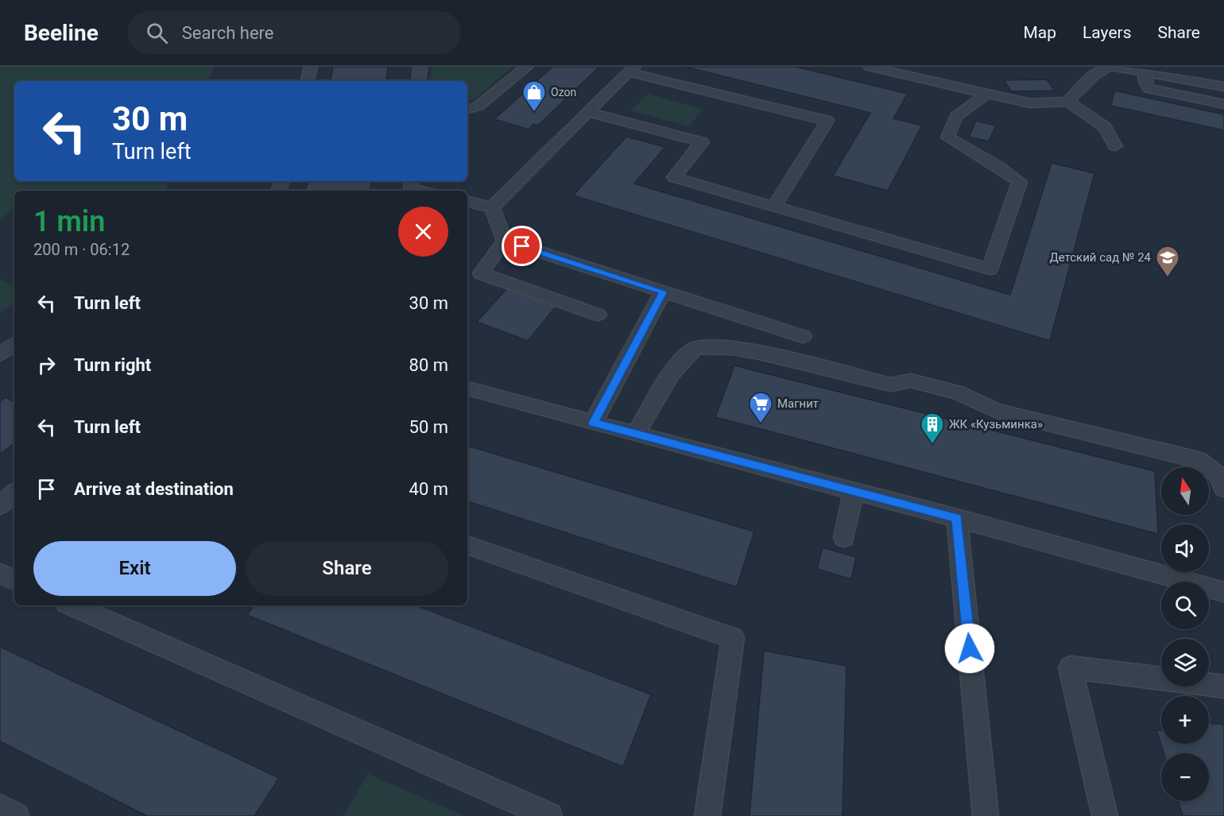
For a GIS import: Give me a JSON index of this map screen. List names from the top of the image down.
{
  "places": {
    "shop": ["Ozon"],
    "school or university": ["Детский сад № 24"],
    "supermarket": ["Магнит"],
    "building": ["ЖК «Кузьминка»"]
  },
  "north": "top",
  "page": {
    "header": "Beeline",
    "search": "Search here",
    "nav": ["Map", "Layers", "Share"],
    "turn": ["30 m", "Turn left"],
    "heading": ["1 min", "200 m · 06:12"],
    "list": [
      {
        "name": "Turn left",
        "value": "30 m"
      },
      {
        "name": "Turn right",
        "value": "80 m"
      },
      {
        "name": "Turn left",
        "value": "50 m"
      },
      {
        "name": "Arrive at destination",
        "value": "40 m"
      }
    ],
    "map_buttons": ["+", "−"],
    "buttons": ["Exit", "Share"]
  }
}
